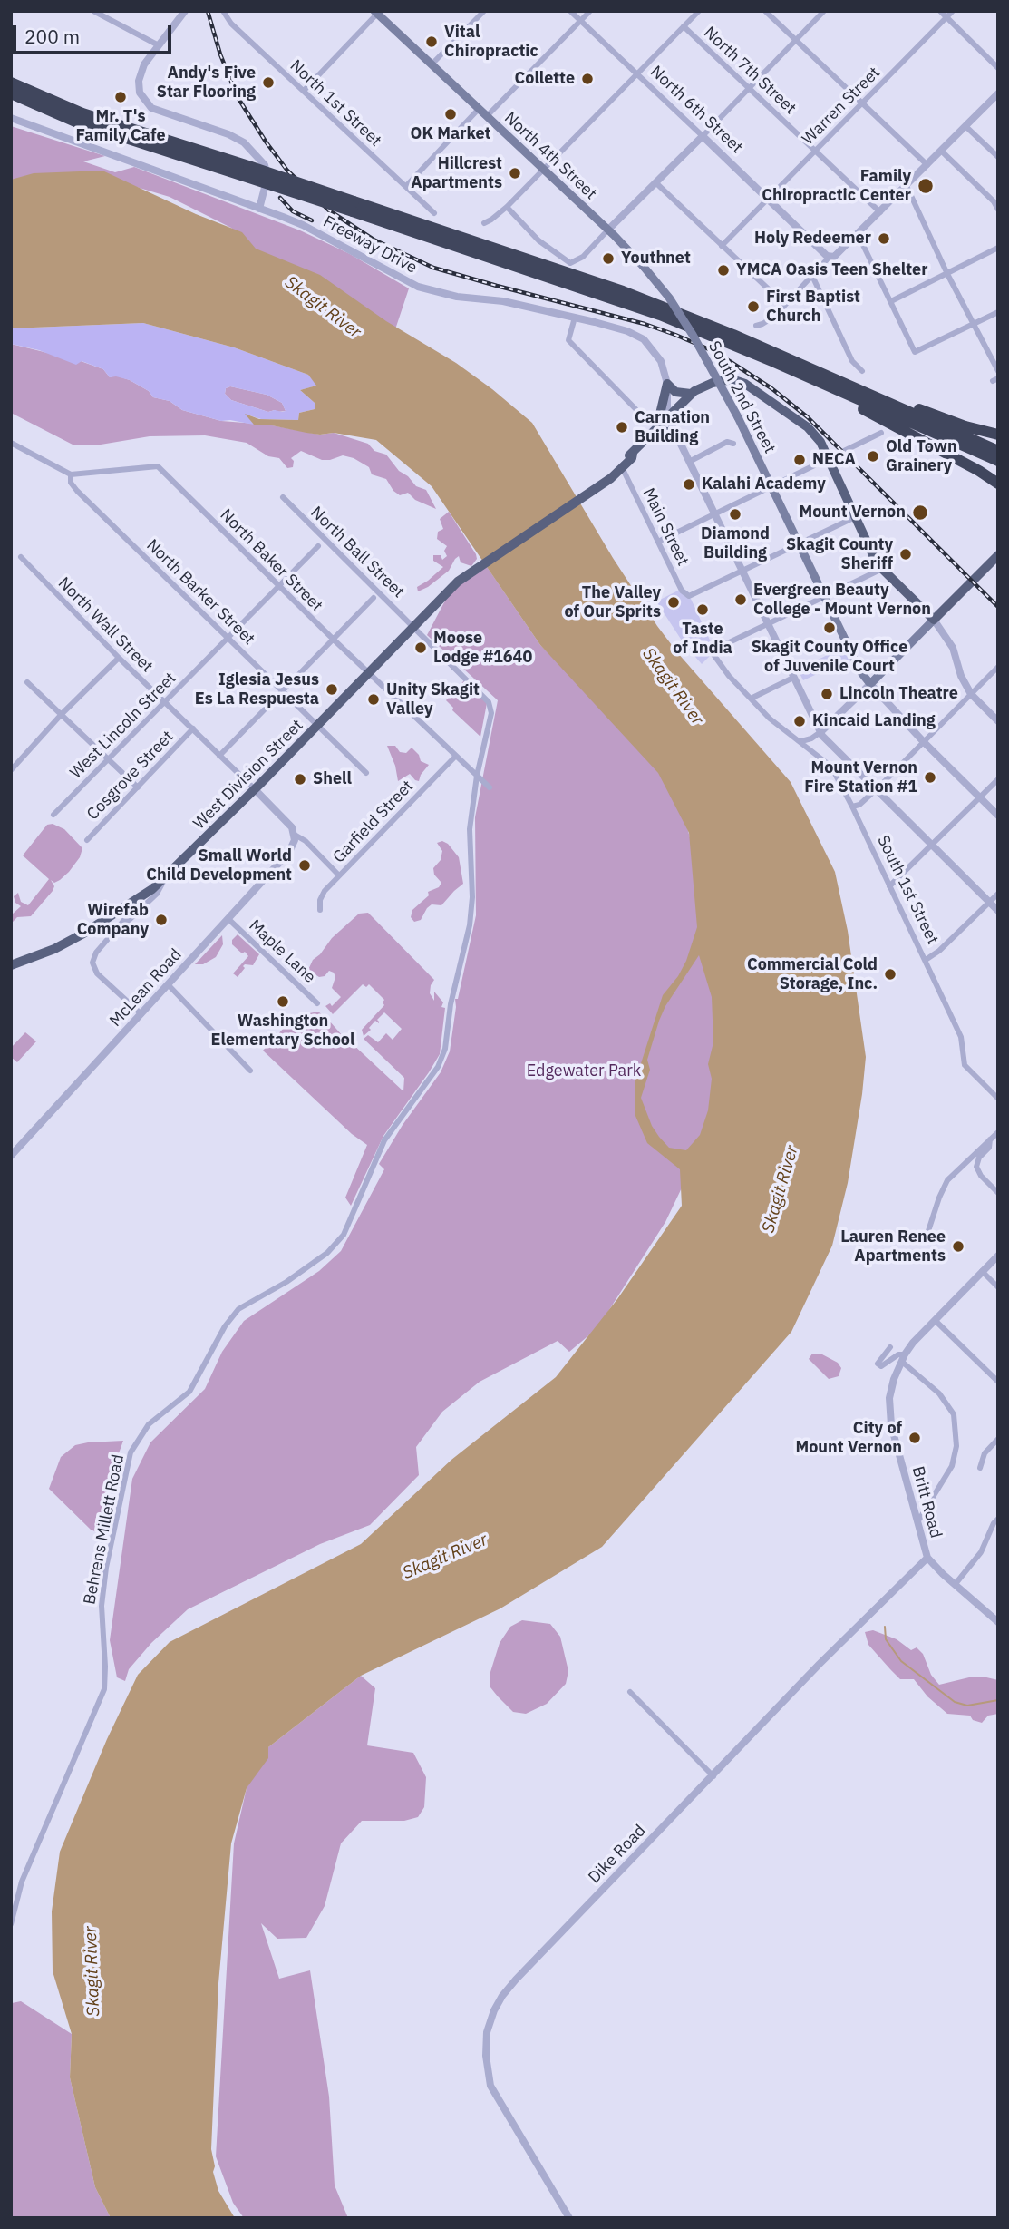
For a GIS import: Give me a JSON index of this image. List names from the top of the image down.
{
  "streets": {
    "main road": ["North 4th Street", "South 2nd Street", "West Division Street"],
    "street": [
      "North 7th Street",
      "North 1st Street",
      "Warren Street",
      "North 6th Street",
      "Freeway Drive",
      "Main Street",
      "North Ball Street",
      "North Baker Street",
      "North Barker Street",
      "North Wall Street",
      "West Lincoln Street",
      "Cosgrove Street",
      "Garfield Street",
      "South 1st Street",
      "Maple Lane",
      "McLean Road",
      "Britt Road",
      "Behrens Millett Road",
      "Dike Road"
    ]
  },
  "crossings": [
    ["North 7th Street", "Warren Street"],
    ["Warren Street", "North 6th Street"],
    ["North 4th Street", "South 2nd Street"],
    ["Freeway Drive", "West Division Street"],
    ["Main Street", "West Division Street"],
    ["North Ball Street", "West Division Street"],
    ["North Ball Street", "Behrens Millett Road"],
    ["North Baker Street", "North Barker Street"],
    ["North Baker Street", "West Lincoln Street"],
    ["North Baker Street", "West Division Street"],
    ["North Baker Street", "Garfield Street"],
    ["North Baker Street", "Behrens Millett Road"],
    ["North Barker Street", "West Lincoln Street"],
    ["North Barker Street", "West Division Street"],
    ["North Wall Street", "West Lincoln Street"],
    ["North Wall Street", "West Division Street"],
    ["North Wall Street", "Cosgrove Street"],
    ["Maple Lane", "McLean Road"],
    ["Britt Road", "Dike Road"]
  ],
  "water": ["Skagit River"],
  "parks": ["Edgewater Park"],
  "places": [
    "Vital Chiropractic",
    "Collette",
    "Andy's Five Star Flooring",
    "Mr. T's Family Cafe",
    "OK Market",
    "Hillcrest Apartments",
    "Family Chiropractic Center",
    "Holy Redeemer",
    "Youthnet",
    "YMCA Oasis Teen Shelter",
    "First Baptist Church",
    "Carnation Building",
    "Old Town Grainery",
    "NECA",
    "Kalahi Academy",
    "Mount Vernon",
    "Diamond Building",
    "Skagit County Sheriff",
    "Evergreen Beauty College - Mount Vernon",
    "The Valley of Our Sprits",
    "Taste of India",
    "Skagit County Office of Juvenile Court",
    "Moose Lodge #1640",
    "Iglesia Jesus Es La Respuesta",
    "Lincoln Theatre",
    "Unity Skagit Valley",
    "Kincaid Landing",
    "Mount Vernon Fire Station #1",
    "Shell",
    "Small World Child Development",
    "Wirefab Company",
    "Commercial Cold Storage, Inc.",
    "Washington Elementary School",
    "Lauren Renee Apartments",
    "City of Mount Vernon"
  ],
  "scale_bar": "200 m"
}
